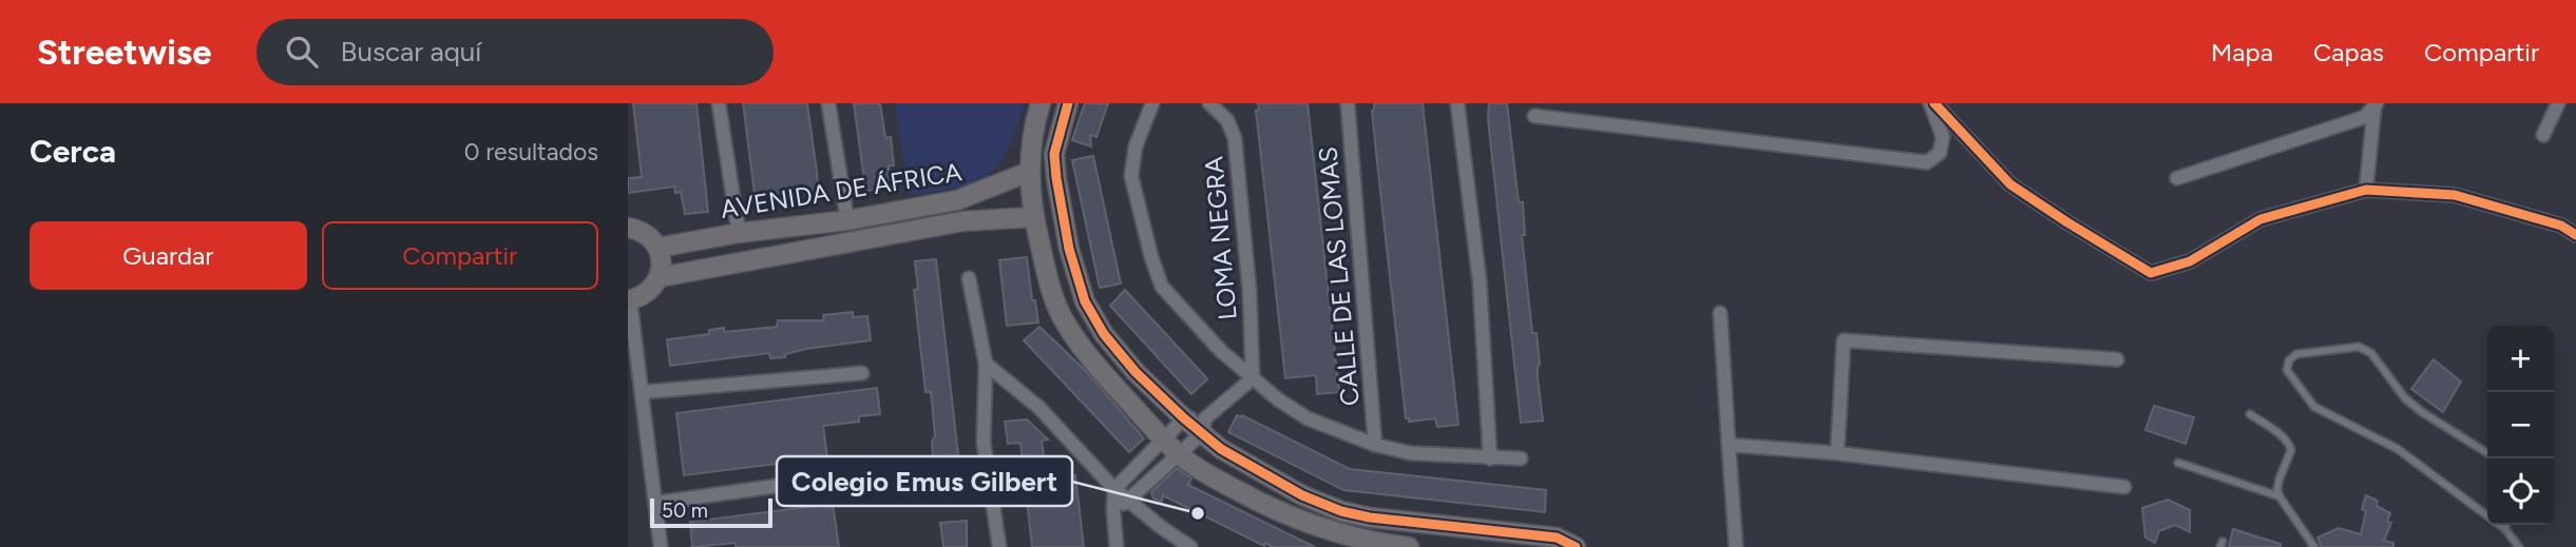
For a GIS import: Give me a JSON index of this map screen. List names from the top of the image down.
{
  "streets": {
    "street": ["AVENIDA DE ÁFRICA", "LOMA NEGRA", "CALLE DE LAS LOMAS"]
  },
  "places": ["Colegio Emus Gilbert"],
  "scale_bar": "50 m",
  "page": {
    "header": "Streetwise",
    "search": "Buscar aquí",
    "nav": ["Mapa", "Capas", "Compartir"],
    "heading": ["Cerca", "0 resultados"],
    "buttons": ["Guardar", "Compartir"],
    "map_buttons": ["+", "−"],
    "scale": "50 m"
  }
}
